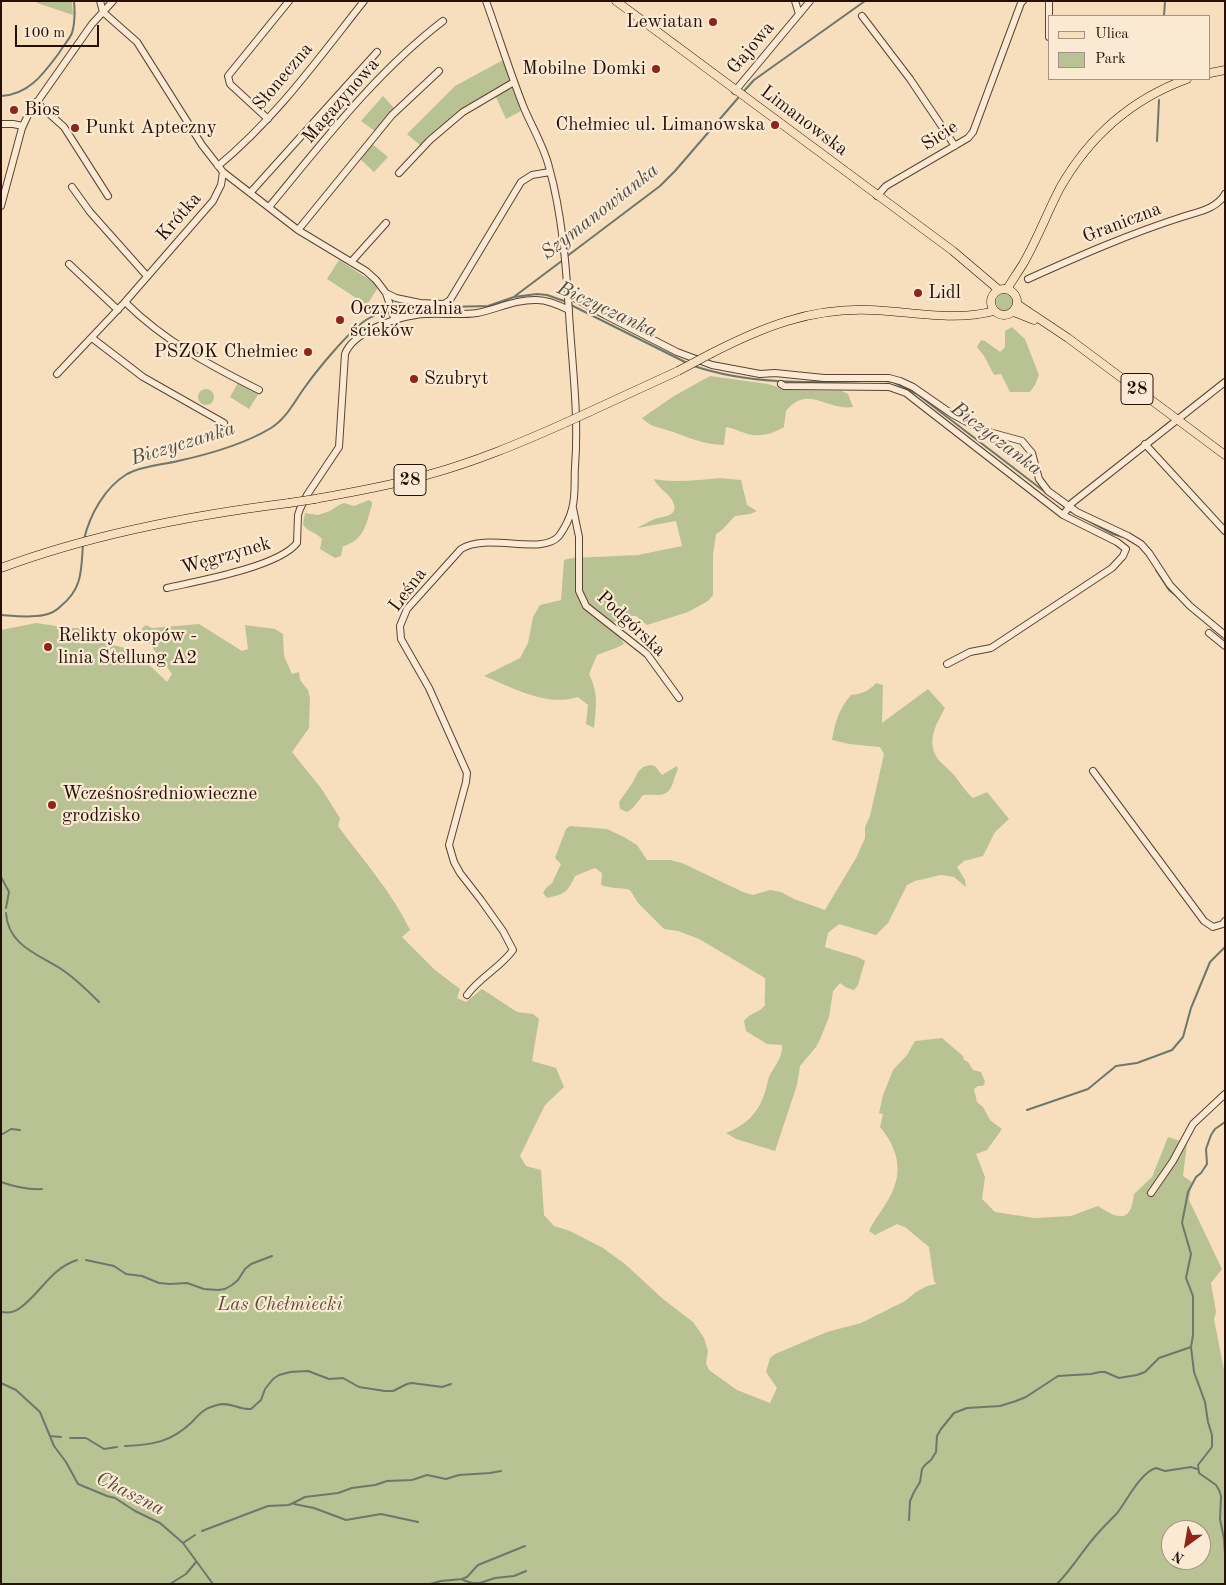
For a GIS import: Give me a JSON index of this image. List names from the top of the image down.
{
  "streets": {
    "main road": ["Limanowska", "28"],
    "street": [
      "Gajowa",
      "Słoneczna",
      "Magazynowa",
      "Sicie",
      "Krótka",
      "Graniczna",
      "Węgrzynek",
      "Leśna",
      "Podgórska"
    ]
  },
  "crossings": [
    ["Gajowa", "Limanowska"],
    ["Limanowska", "Sicie"],
    ["Limanowska", "28"],
    ["Węgrzynek", "Leśna"],
    ["Leśna", "Podgórska"]
  ],
  "water": ["Szymanowianka", "Biczyczanka", "Chaszna"],
  "parks": ["Las Chełmiecki"],
  "places": [
    "Lewiatan",
    "Mobilne Domki",
    "Bios",
    "Chełmiec ul. Limanowska",
    "Punkt Apteczny",
    "Lidl",
    "Oczyszczalnia ścieków",
    "PSZOK Chełmiec",
    "Szubryt",
    "Relikty okopów - linia Stellung A2",
    "Wcześnośredniowieczne grodzisko"
  ],
  "legend": ["Ulica", "Park"],
  "scale_bar": "100 m",
  "north": "bottom left"
}
